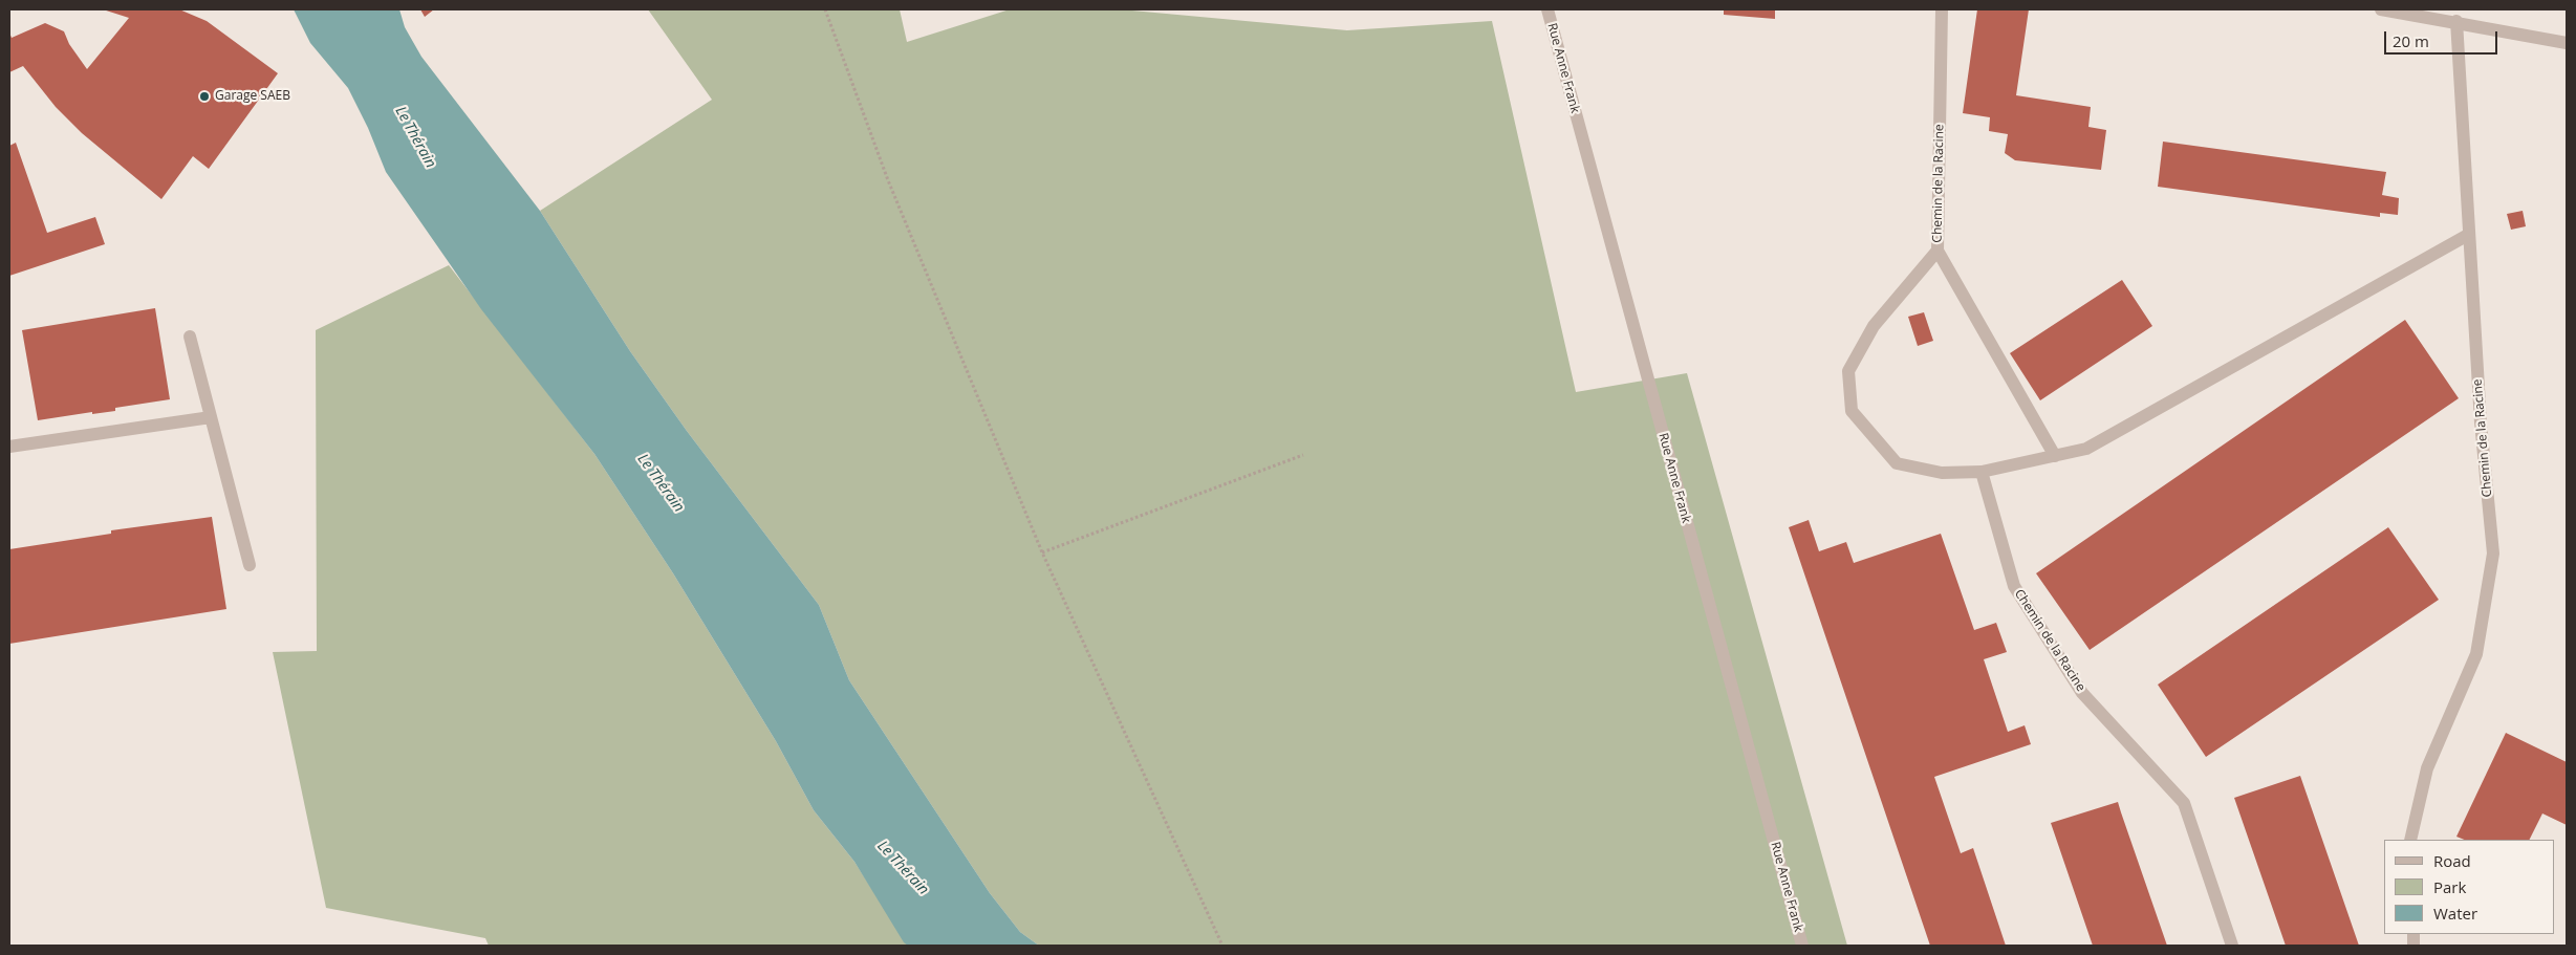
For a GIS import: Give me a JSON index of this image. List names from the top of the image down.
{
  "streets": {
    "street": ["Rue Anne Frank", "Chemin de la Racine"]
  },
  "water": ["Le Thérain"],
  "places": ["Garage SAEB"],
  "legend": ["Road", "Park", "Water"],
  "scale_bar": "20 m"
}
